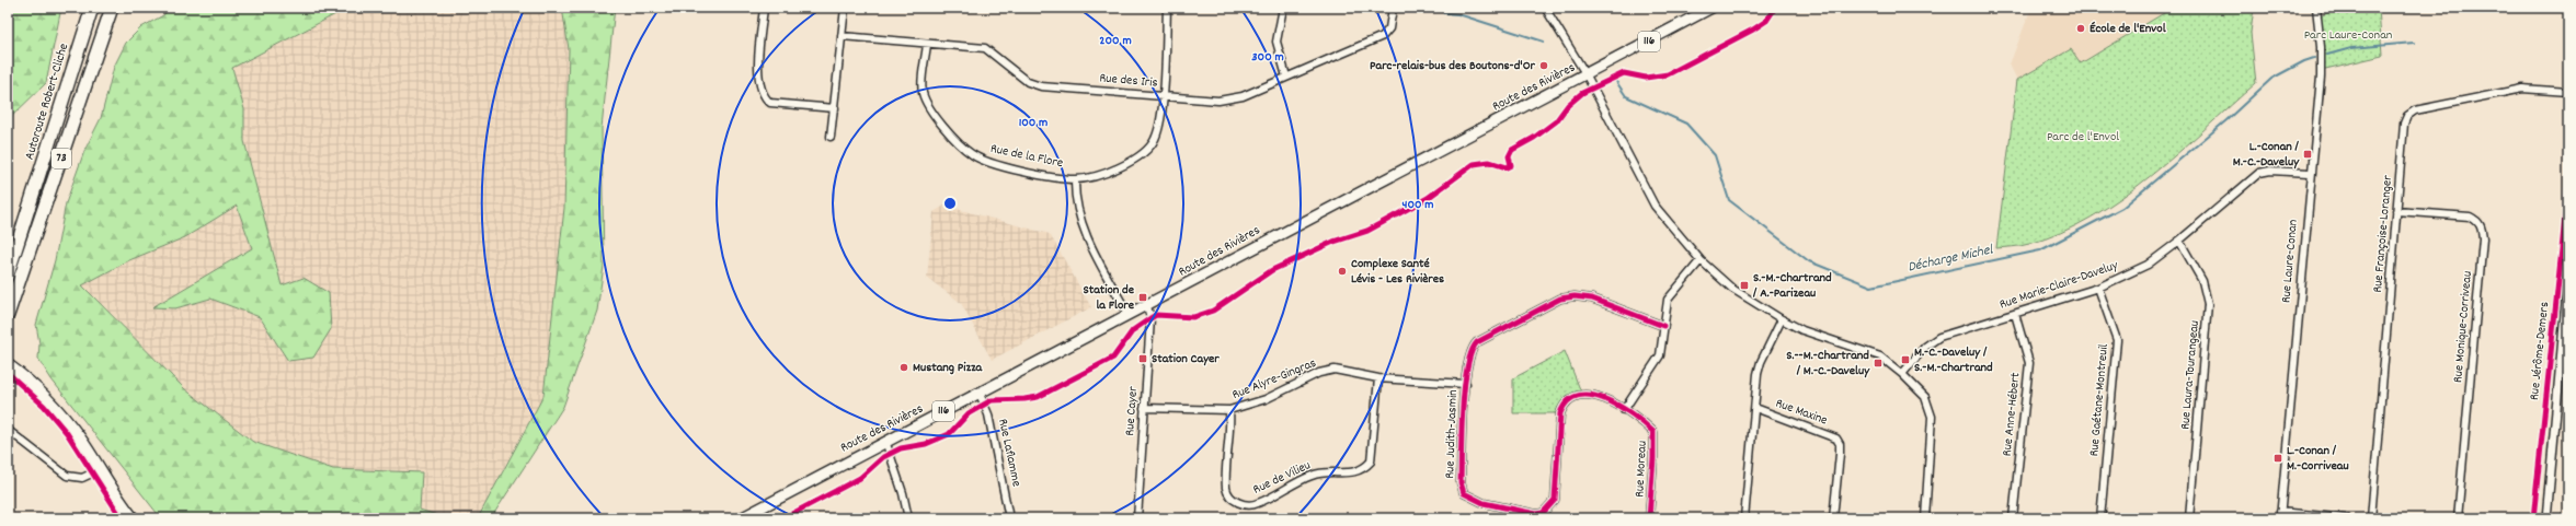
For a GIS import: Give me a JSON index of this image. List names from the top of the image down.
{
  "streets": {
    "highway": ["Autoroute Robert-Cliche", "73"],
    "main road": ["116", "Route des Rivières"],
    "street": [
      "Rue des Iris",
      "Rue de la Flore",
      "Rue Françoise-Loranger",
      "Rue Laure-Conan",
      "Rue Marie-Claire-Daveluy",
      "Rue Monique-Corriveau",
      "Rue Jérôme-Demers",
      "Rue Laura-Tourangeau",
      "Rue Alyre-Gingras",
      "Rue Gaétane-Montreuil",
      "Rue Cayer",
      "Rue Maxine",
      "Rue Anne-Hébert",
      "Rue Judith-Jasmin",
      "Rue Laflamme",
      "Rue Moreau",
      "Rue de Vilieu"
    ]
  },
  "crossings": [
    ["Rue des Iris", "Rue de la Flore"],
    ["Route des Rivières", "Rue de la Flore"],
    ["Route des Rivières", "Rue Cayer"],
    ["Route des Rivières", "Rue Laflamme"],
    ["Rue Françoise-Loranger", "Rue Monique-Corriveau"],
    ["Rue Laure-Conan", "Rue Marie-Claire-Daveluy"],
    ["Rue Marie-Claire-Daveluy", "Rue Laura-Tourangeau"],
    ["Rue Marie-Claire-Daveluy", "Rue Gaétane-Montreuil"],
    ["Rue Marie-Claire-Daveluy", "Rue Anne-Hébert"],
    ["Rue Alyre-Gingras", "Rue Cayer"],
    ["Rue Alyre-Gingras", "Rue Judith-Jasmin"],
    ["Rue Alyre-Gingras", "Rue de Vilieu"],
    ["Rue Judith-Jasmin", "Rue Moreau"]
  ],
  "water": ["Décharge Michel"],
  "parks": ["Parc Laure-Conan", "Parc de l'Envol"],
  "places": {
    "other": [
      "École de l'Envol",
      "Parc-relais-bus des Boutons-d'Or",
      "Complexe Santé Lévis - Les Rivières",
      "Mustang Pizza"
    ],
    "transit": [
      "L.-Conan / M.-C.-Daveluy",
      "S.-M.-Chartrand / A.-Parizeau",
      "Station de la Flore",
      "Station Cayer",
      "M.-C.-Daveluy / S.-M.-Chartrand",
      "S.--M.-Chartrand / M.-C.-Daveluy",
      "L.-Conan / M.-Corriveau"
    ]
  },
  "rings": [
    "200 m",
    "300 m",
    "100 m",
    "400 m"
  ]
}
